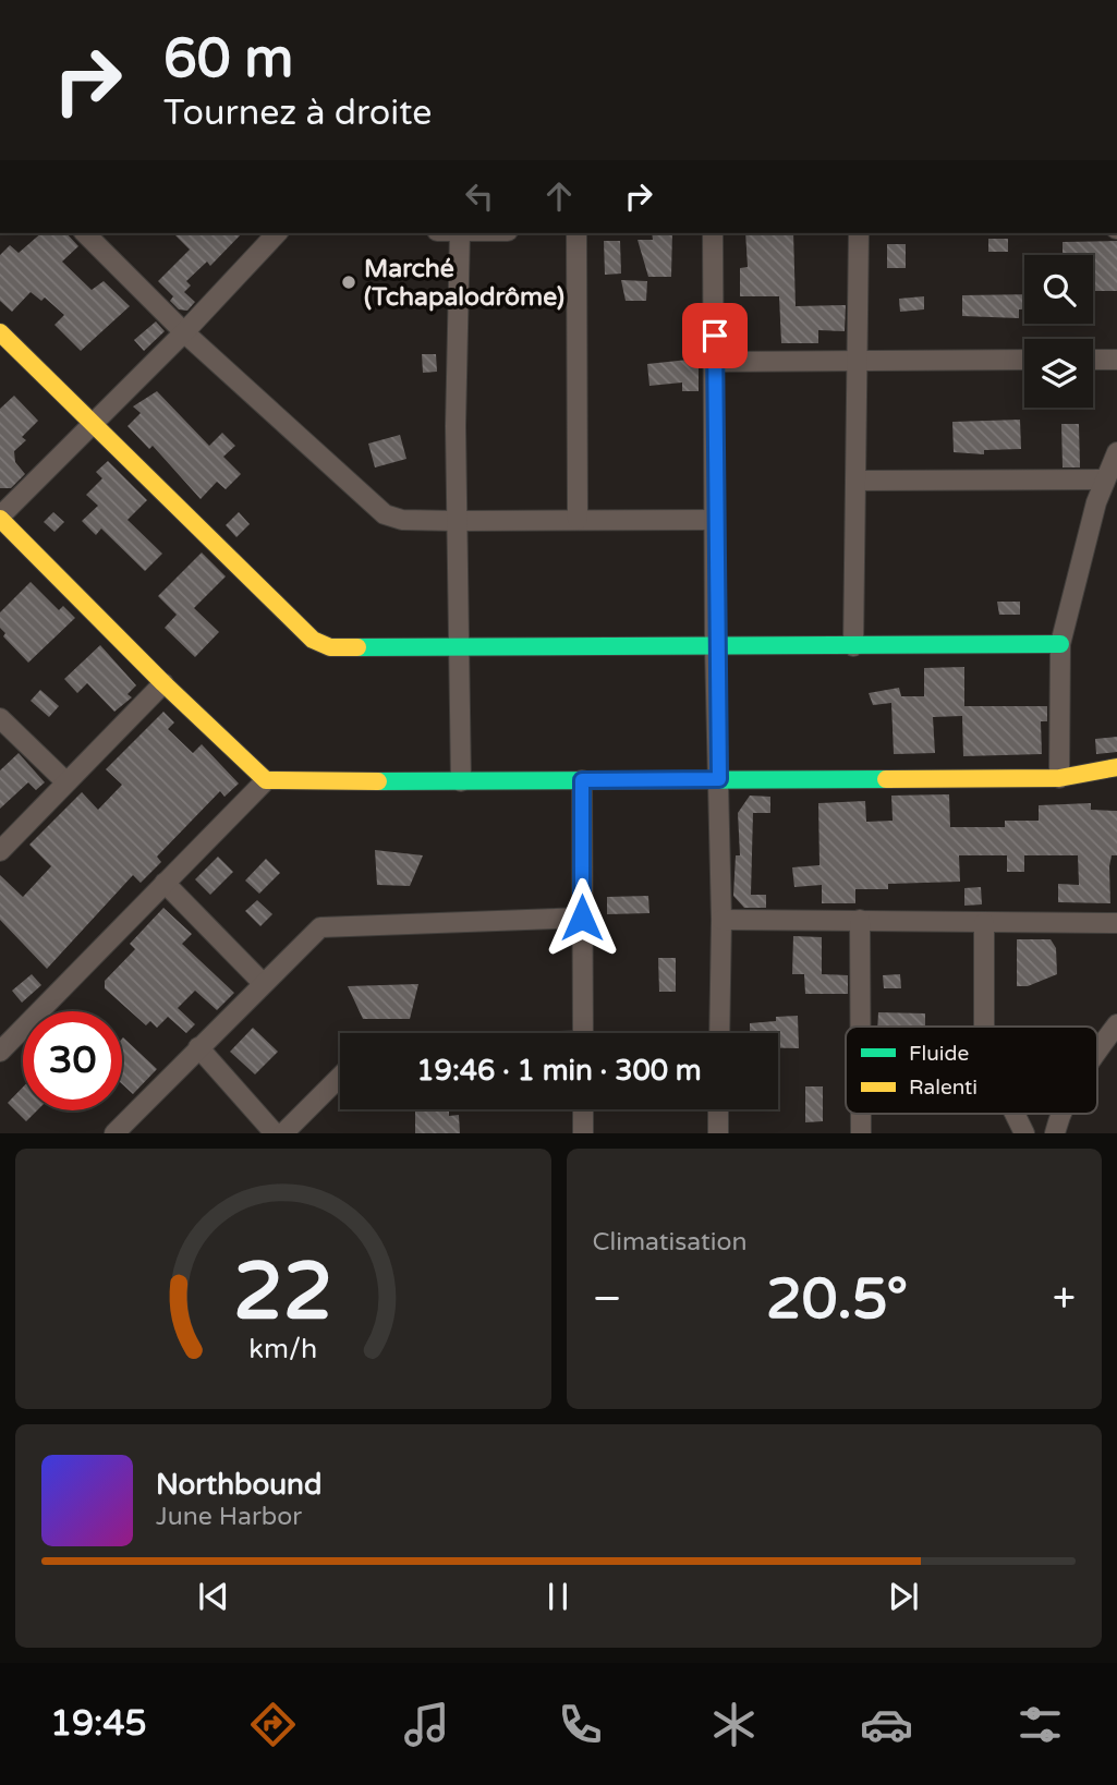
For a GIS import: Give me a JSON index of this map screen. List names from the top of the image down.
{
  "places": ["Marché (Tchapalodrôme)"],
  "legend": ["Fluide", "Ralenti"],
  "page": {
    "turn": ["60 m", "Tournez à droite"],
    "limit": "30",
    "trip": "19:46 · 1 min · 300 m",
    "tile": "Climatisation",
    "heat": ["−", "20.5°", "+"],
    "song": ["Northbound", "June Harbor"],
    "tabs": "19:45",
    "gauge": ["22", "km/h"]
  }
}
